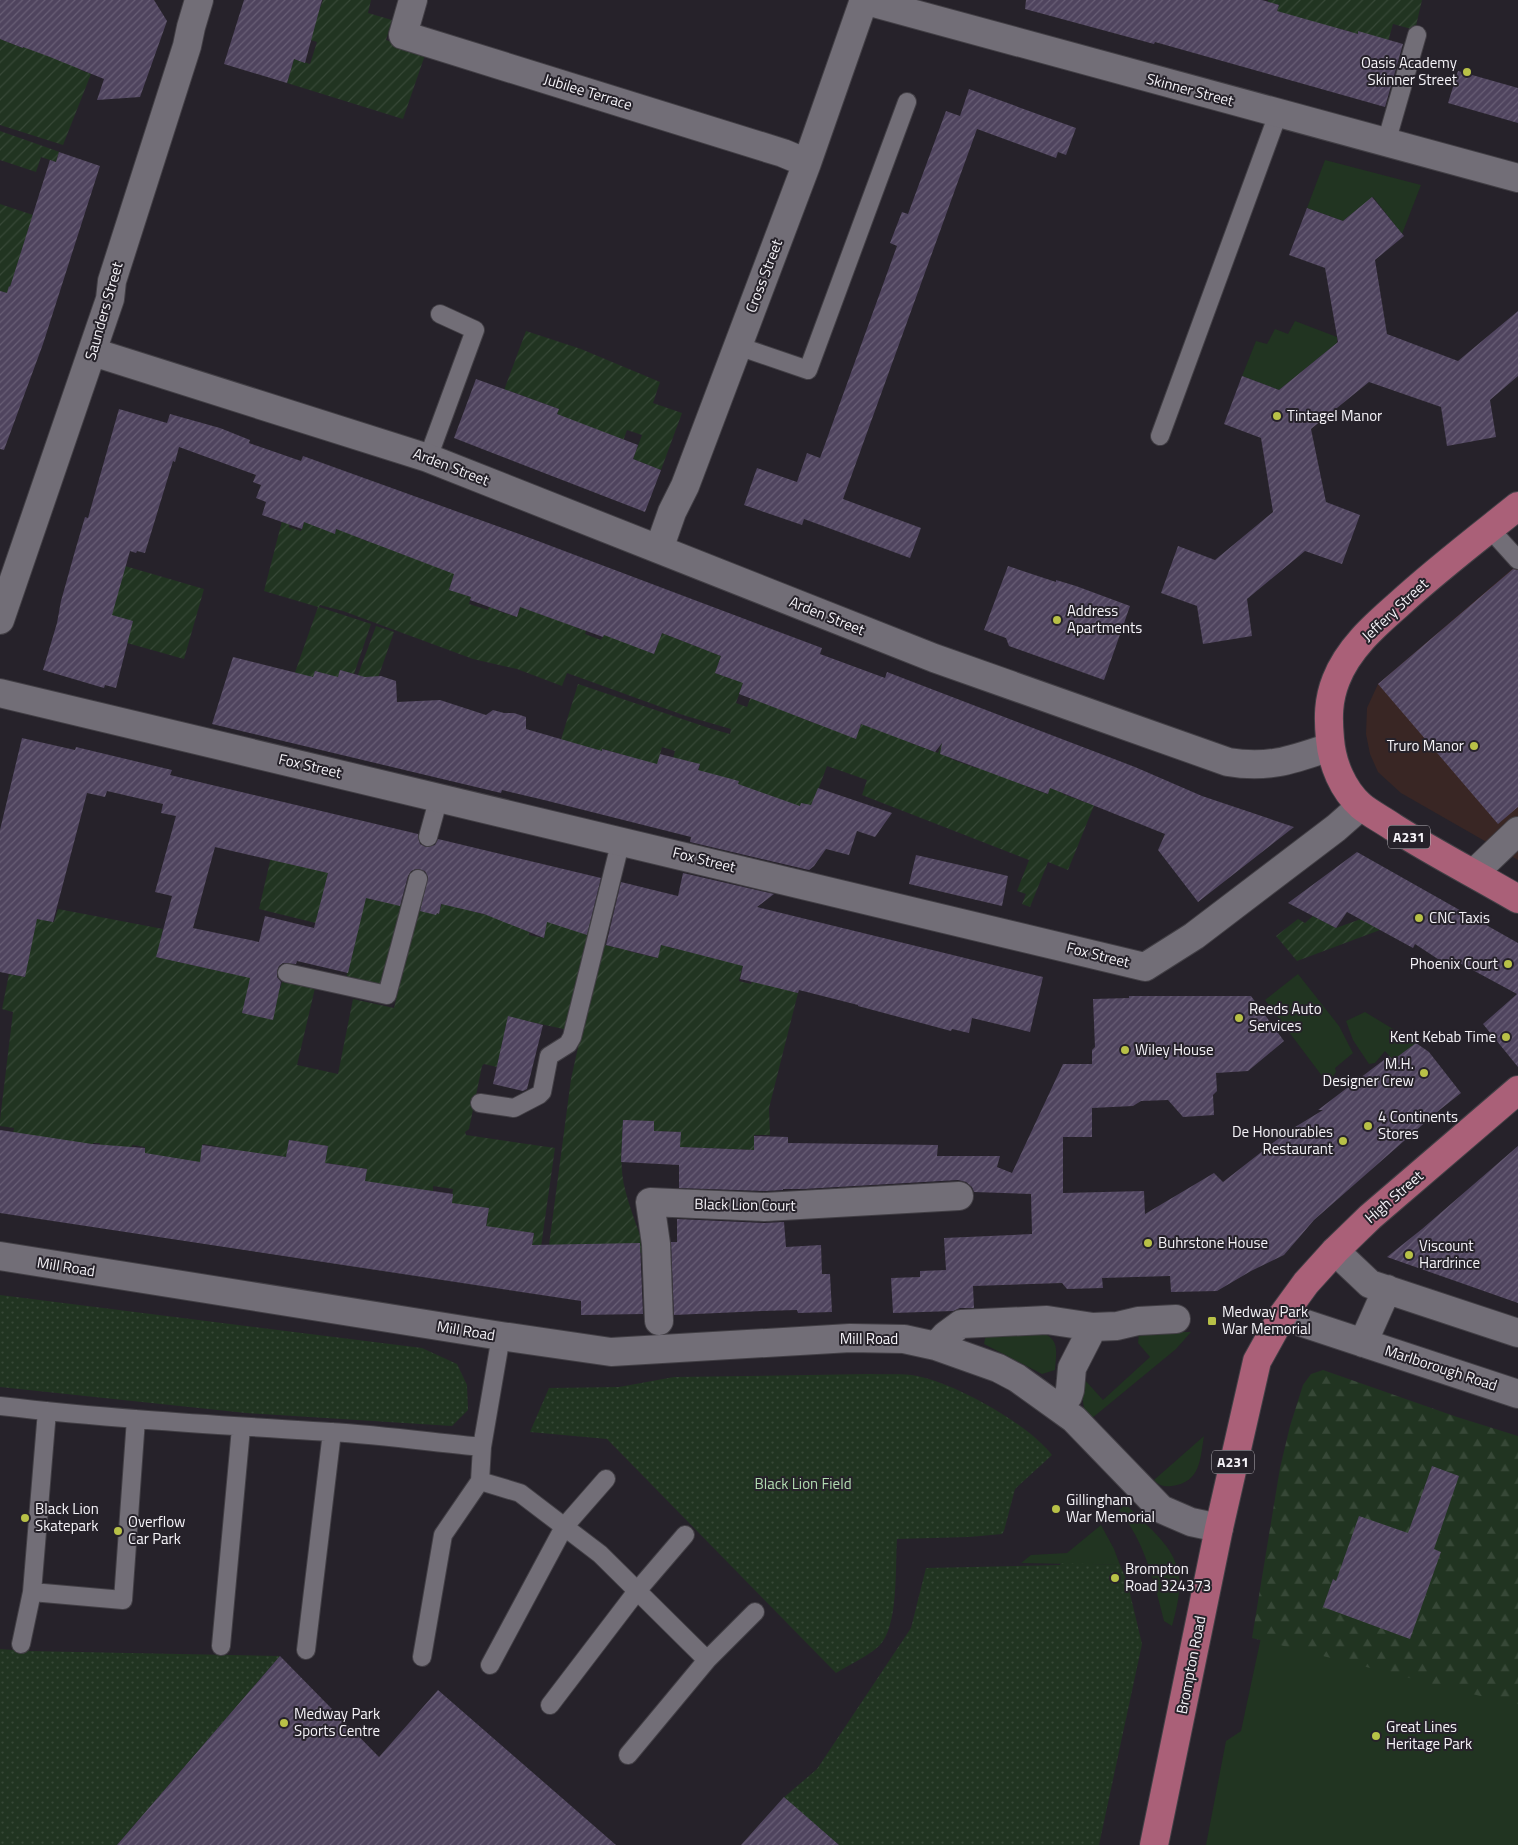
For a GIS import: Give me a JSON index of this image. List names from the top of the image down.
{
  "streets": {
    "main road": [
      "Jeffery Street",
      "A231",
      "High Street",
      "Brompton Road"
    ],
    "street": [
      "Skinner Street",
      "Jubilee Terrace",
      "Cross Street",
      "Saunders Street",
      "Arden Street",
      "Fox Street",
      "Black Lion Court",
      "Mill Road",
      "Marlborough Road"
    ]
  },
  "crossings": [
    ["Skinner Street", "Cross Street"],
    ["Jubilee Terrace", "Cross Street"],
    ["Cross Street", "Arden Street"],
    ["Saunders Street", "Arden Street"],
    ["Arden Street", "Jeffery Street"],
    ["Arden Street", "A231"],
    ["Jeffery Street", "A231"],
    ["Fox Street", "A231"],
    ["High Street", "Marlborough Road"],
    ["High Street", "Brompton Road"],
    ["Mill Road", "Brompton Road"],
    ["Marlborough Road", "Brompton Road"]
  ],
  "parks": ["Black Lion Field"],
  "places": {
    "other": [
      "Oasis Academy Skinner Street",
      "Tintagel Manor",
      "Address Apartments",
      "Truro Manor",
      "CNC Taxis",
      "Phoenix Court",
      "Reeds Auto Services",
      "Kent Kebab Time",
      "Wiley House",
      "M.H. Designer Crew",
      "4 Continents Stores",
      "De Honourables Restaurant",
      "Buhrstone House",
      "Viscount Hardrince",
      "Gillingham War Memorial",
      "Black Lion Skatepark",
      "Overflow Car Park",
      "Brompton Road 324373",
      "Medway Park Sports Centre",
      "Great Lines Heritage Park"
    ],
    "transit": ["Medway Park War Memorial"]
  }
}
